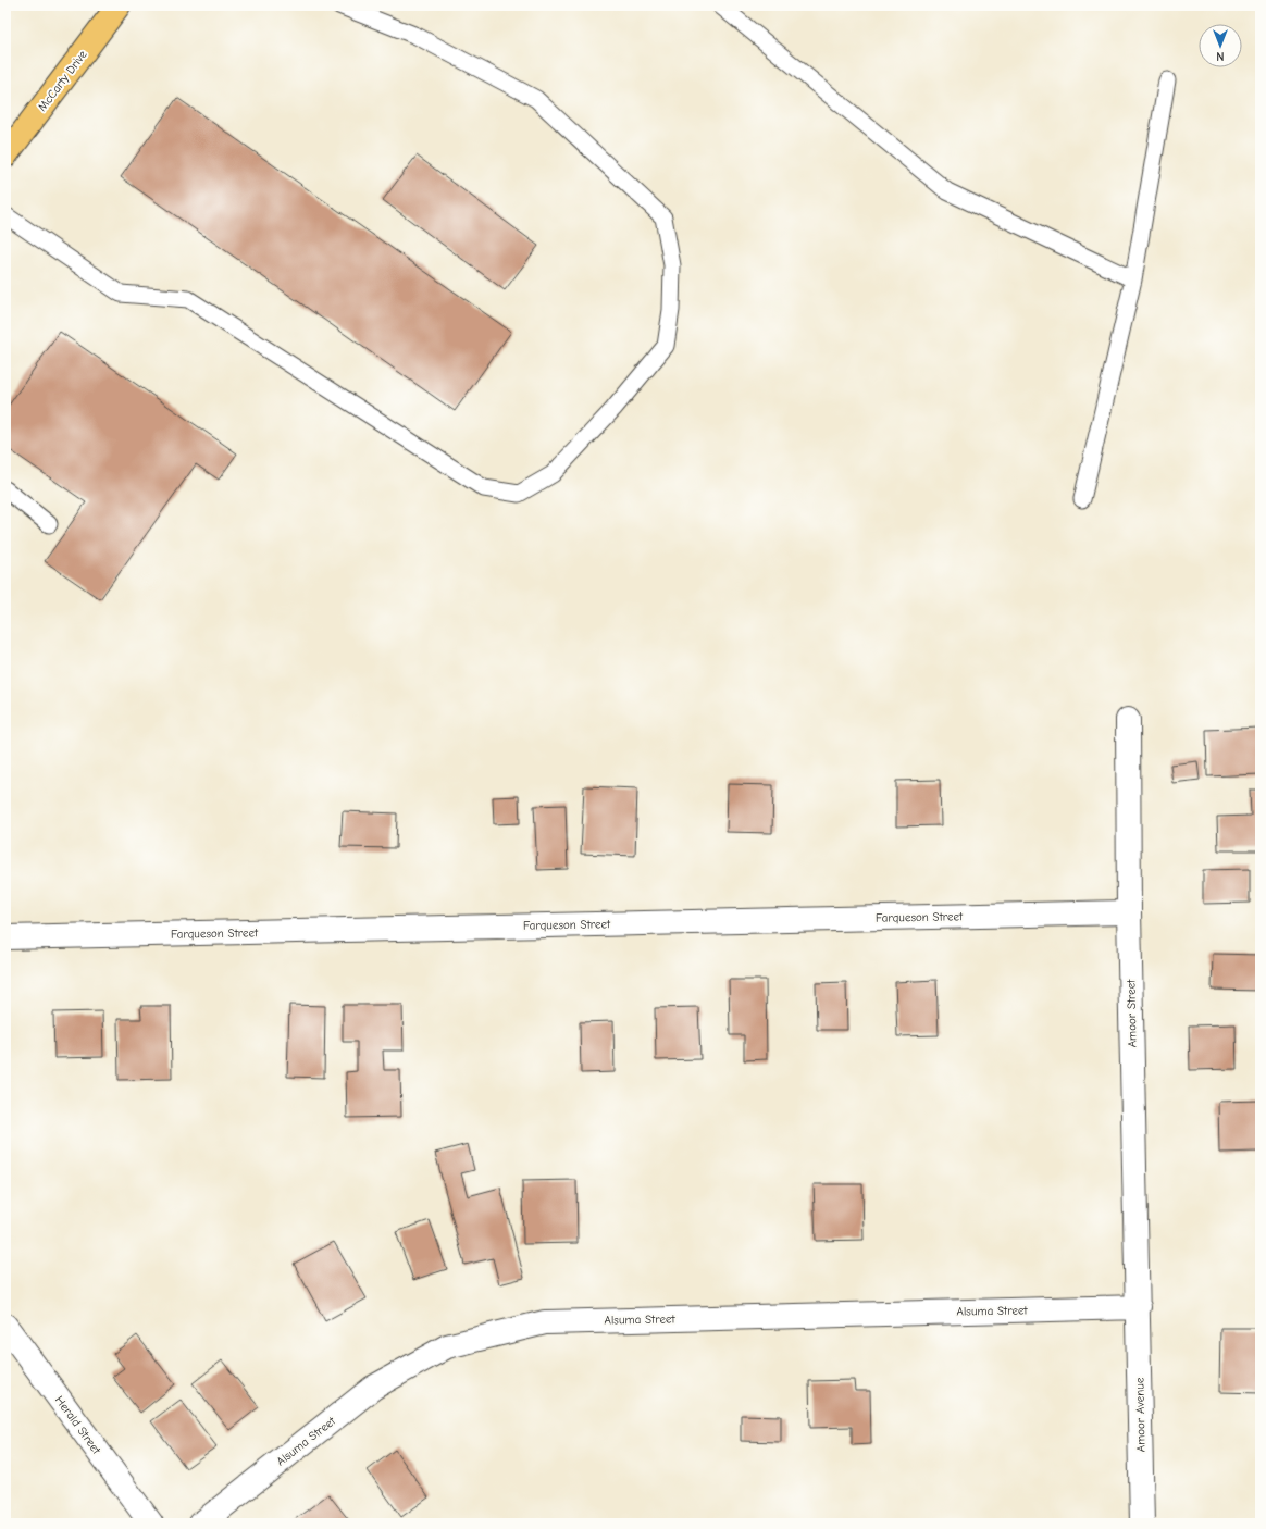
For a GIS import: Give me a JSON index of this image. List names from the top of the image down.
{
  "streets": {
    "main road": ["McCarty Drive"],
    "street": [
      "Farqueson Street",
      "Amoor Street",
      "Alsuma Street",
      "Amoor Avenue",
      "Herald Street"
    ]
  },
  "crossings": [
    ["Farqueson Street", "Amoor Street"],
    ["Amoor Street", "Alsuma Street"],
    ["Amoor Street", "Amoor Avenue"],
    ["Alsuma Street", "Amoor Avenue"]
  ],
  "north": "bottom"
}
